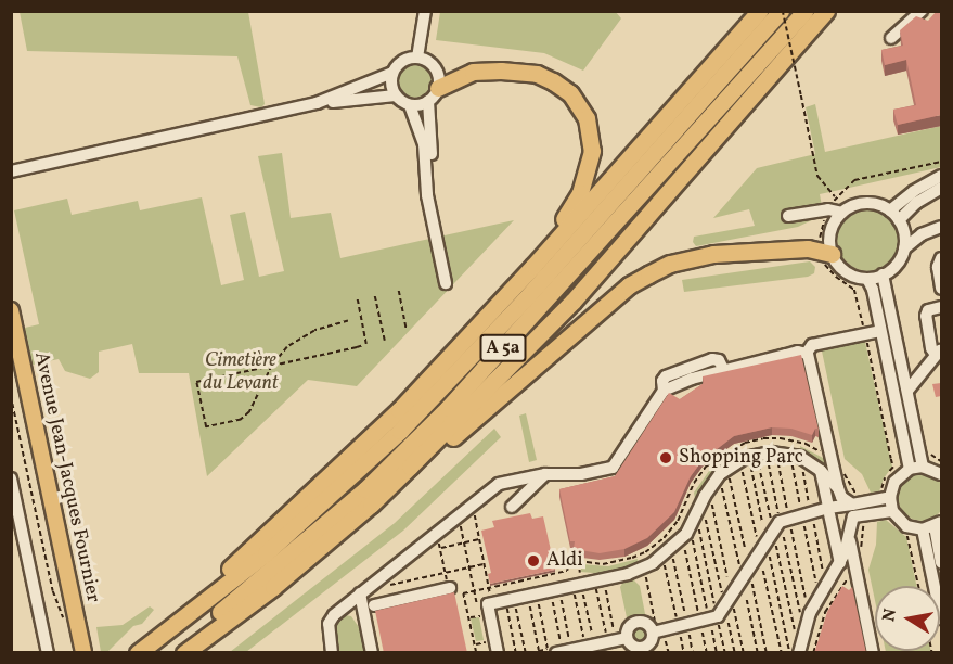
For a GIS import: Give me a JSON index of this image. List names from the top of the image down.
{
  "streets": {
    "highway": ["A 5a"],
    "main road": ["Avenue Jean-Jacques Fournier"]
  },
  "parks": ["Cimetière du Levant"],
  "places": ["Shopping Parc", "Aldi"],
  "north": "left"
}
